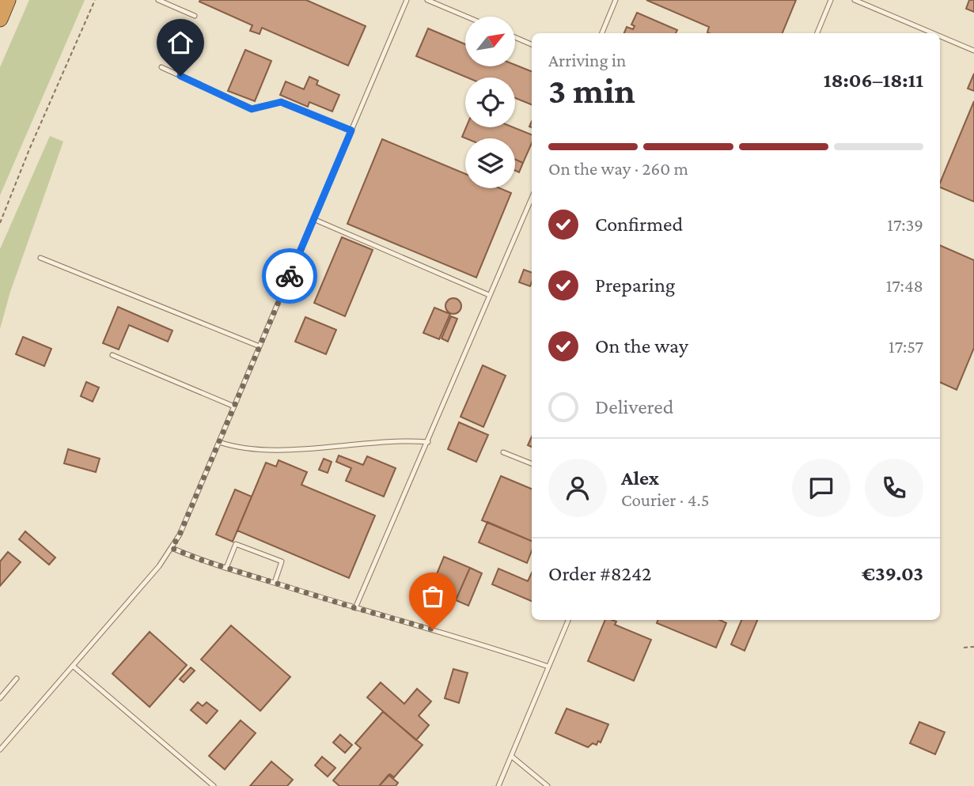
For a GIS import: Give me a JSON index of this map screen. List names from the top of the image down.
{
  "north": "top right",
  "page": {
    "heading": ["3 min", "Arriving in", "18:06–18:11"],
    "panel": [
      "Alex",
      "Courier · 4.5",
      "Order #8242",
      "€39.03"
    ],
    "bar": "On the way · 260 m",
    "list": [
      ["Confirmed", "17:39"],
      ["Preparing", "17:48"],
      ["On the way", "17:57"],
      "Delivered"
    ]
  }
}
